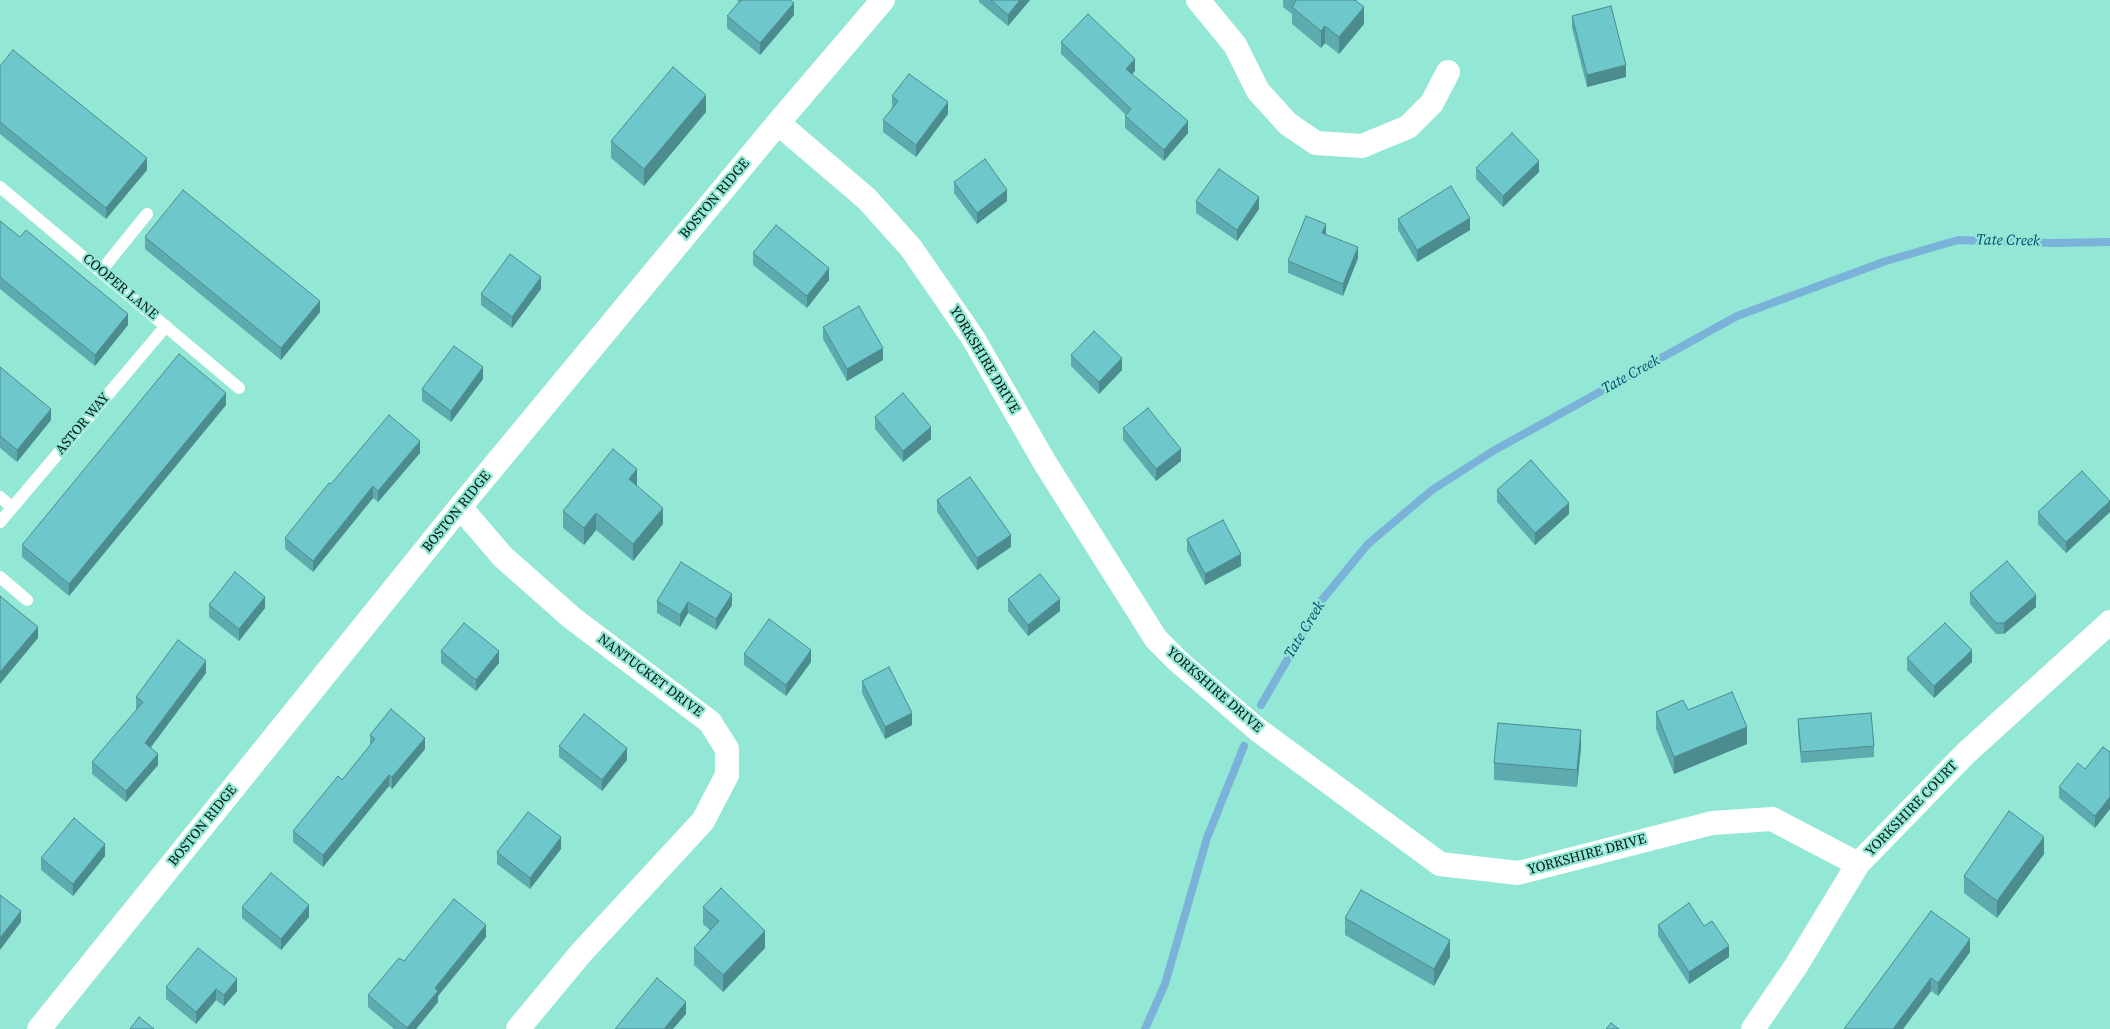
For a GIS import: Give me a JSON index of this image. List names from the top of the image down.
{
  "streets": {
    "street": [
      "BOSTON RIDGE",
      "YORKSHIRE DRIVE",
      "NANTUCKET DRIVE",
      "YORKSHIRE COURT"
    ],
    "lane": ["COOPER LANE", "ASTOR WAY"]
  },
  "crossings": [
    ["BOSTON RIDGE", "YORKSHIRE DRIVE"],
    ["BOSTON RIDGE", "NANTUCKET DRIVE"],
    ["COOPER LANE", "ASTOR WAY"],
    ["YORKSHIRE DRIVE", "YORKSHIRE COURT"]
  ],
  "water": ["Tate Creek"]
}
